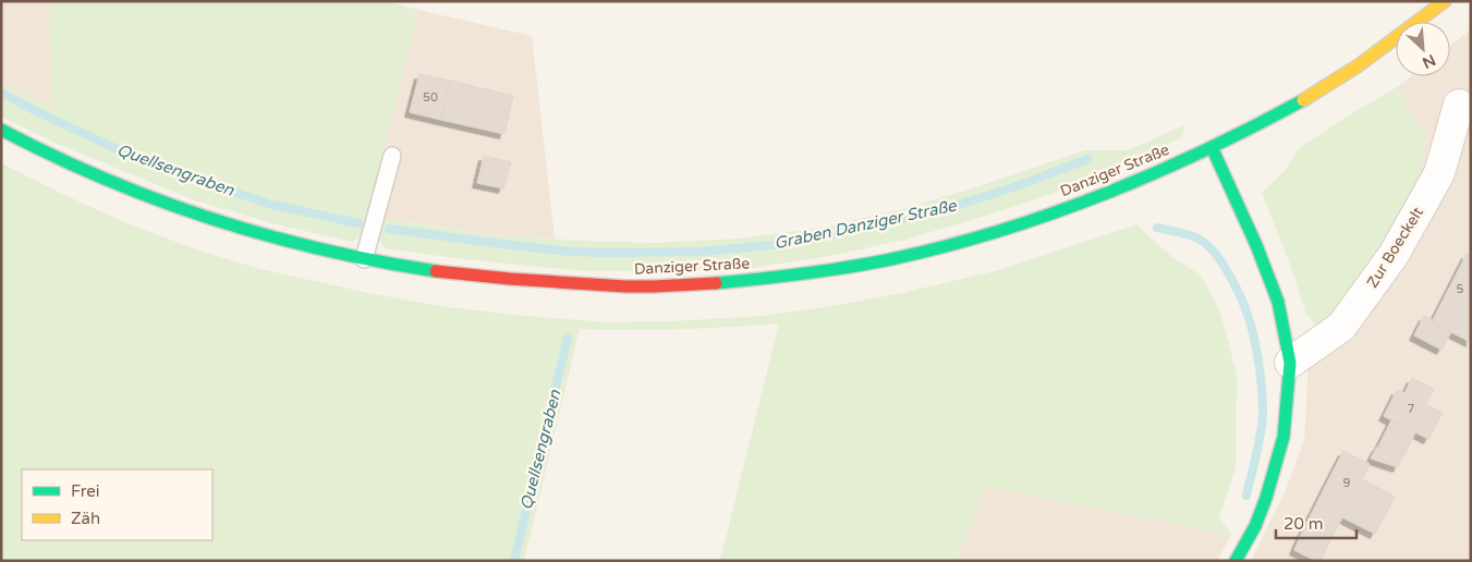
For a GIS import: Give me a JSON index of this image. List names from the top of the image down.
{
  "streets": {
    "street": ["Danziger Straße", "Zur Boeckelt"]
  },
  "water": ["Quellsengraben", "Graben Danziger Straße"],
  "house_numbers": [
    "50",
    "5",
    "7",
    "9"
  ],
  "legend": ["Frei", "Zäh"],
  "scale_bar": "20 m",
  "north": "bottom right"
}
